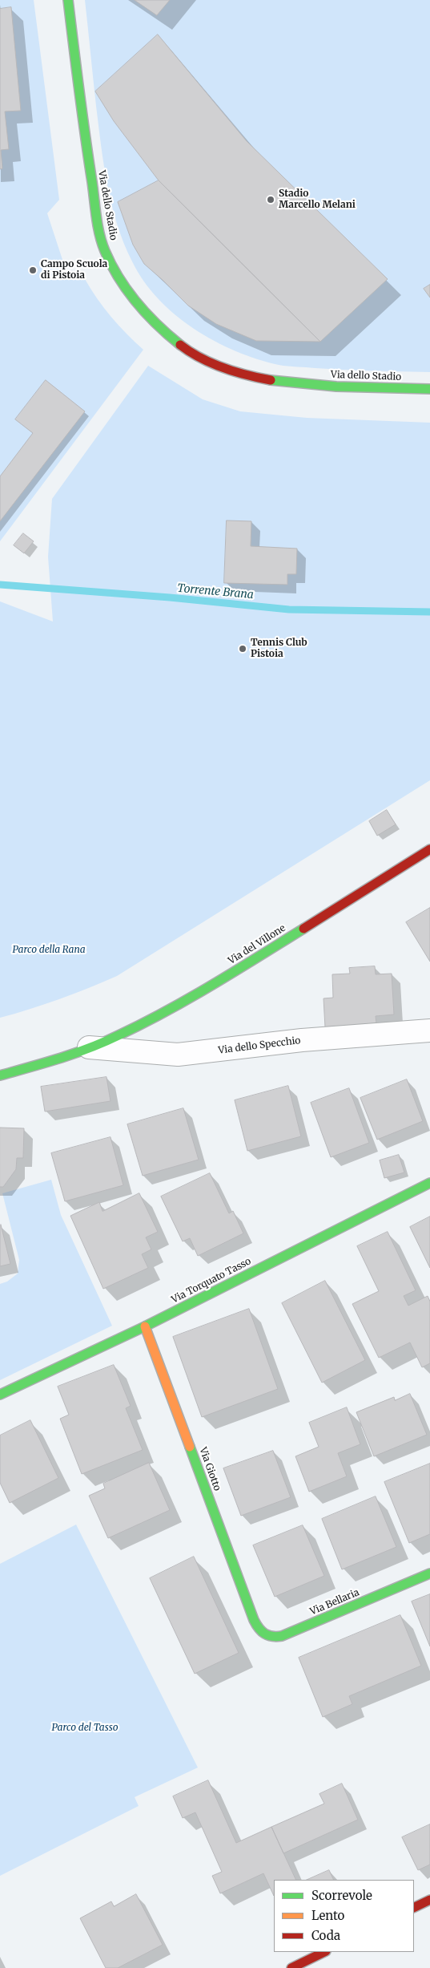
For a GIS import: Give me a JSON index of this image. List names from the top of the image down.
{
  "streets": {
    "street": [
      "Via dello Stadio",
      "Via del Villone",
      "Via dello Specchio",
      "Via Torquato Tasso",
      "Via Giotto",
      "Via Bellaria"
    ]
  },
  "crossings": [
    ["Via del Villone", "Via dello Specchio"],
    ["Via Torquato Tasso", "Via Giotto"],
    ["Via Giotto", "Via Bellaria"]
  ],
  "water": ["Torrente Brana"],
  "parks": ["Parco della Rana", "Parco del Tasso"],
  "places": ["Stadio Marcello Melani", "Campo Scuola di Pistoia", "Tennis Club Pistoia"],
  "legend": ["Scorrevole", "Lento", "Coda"]
}
